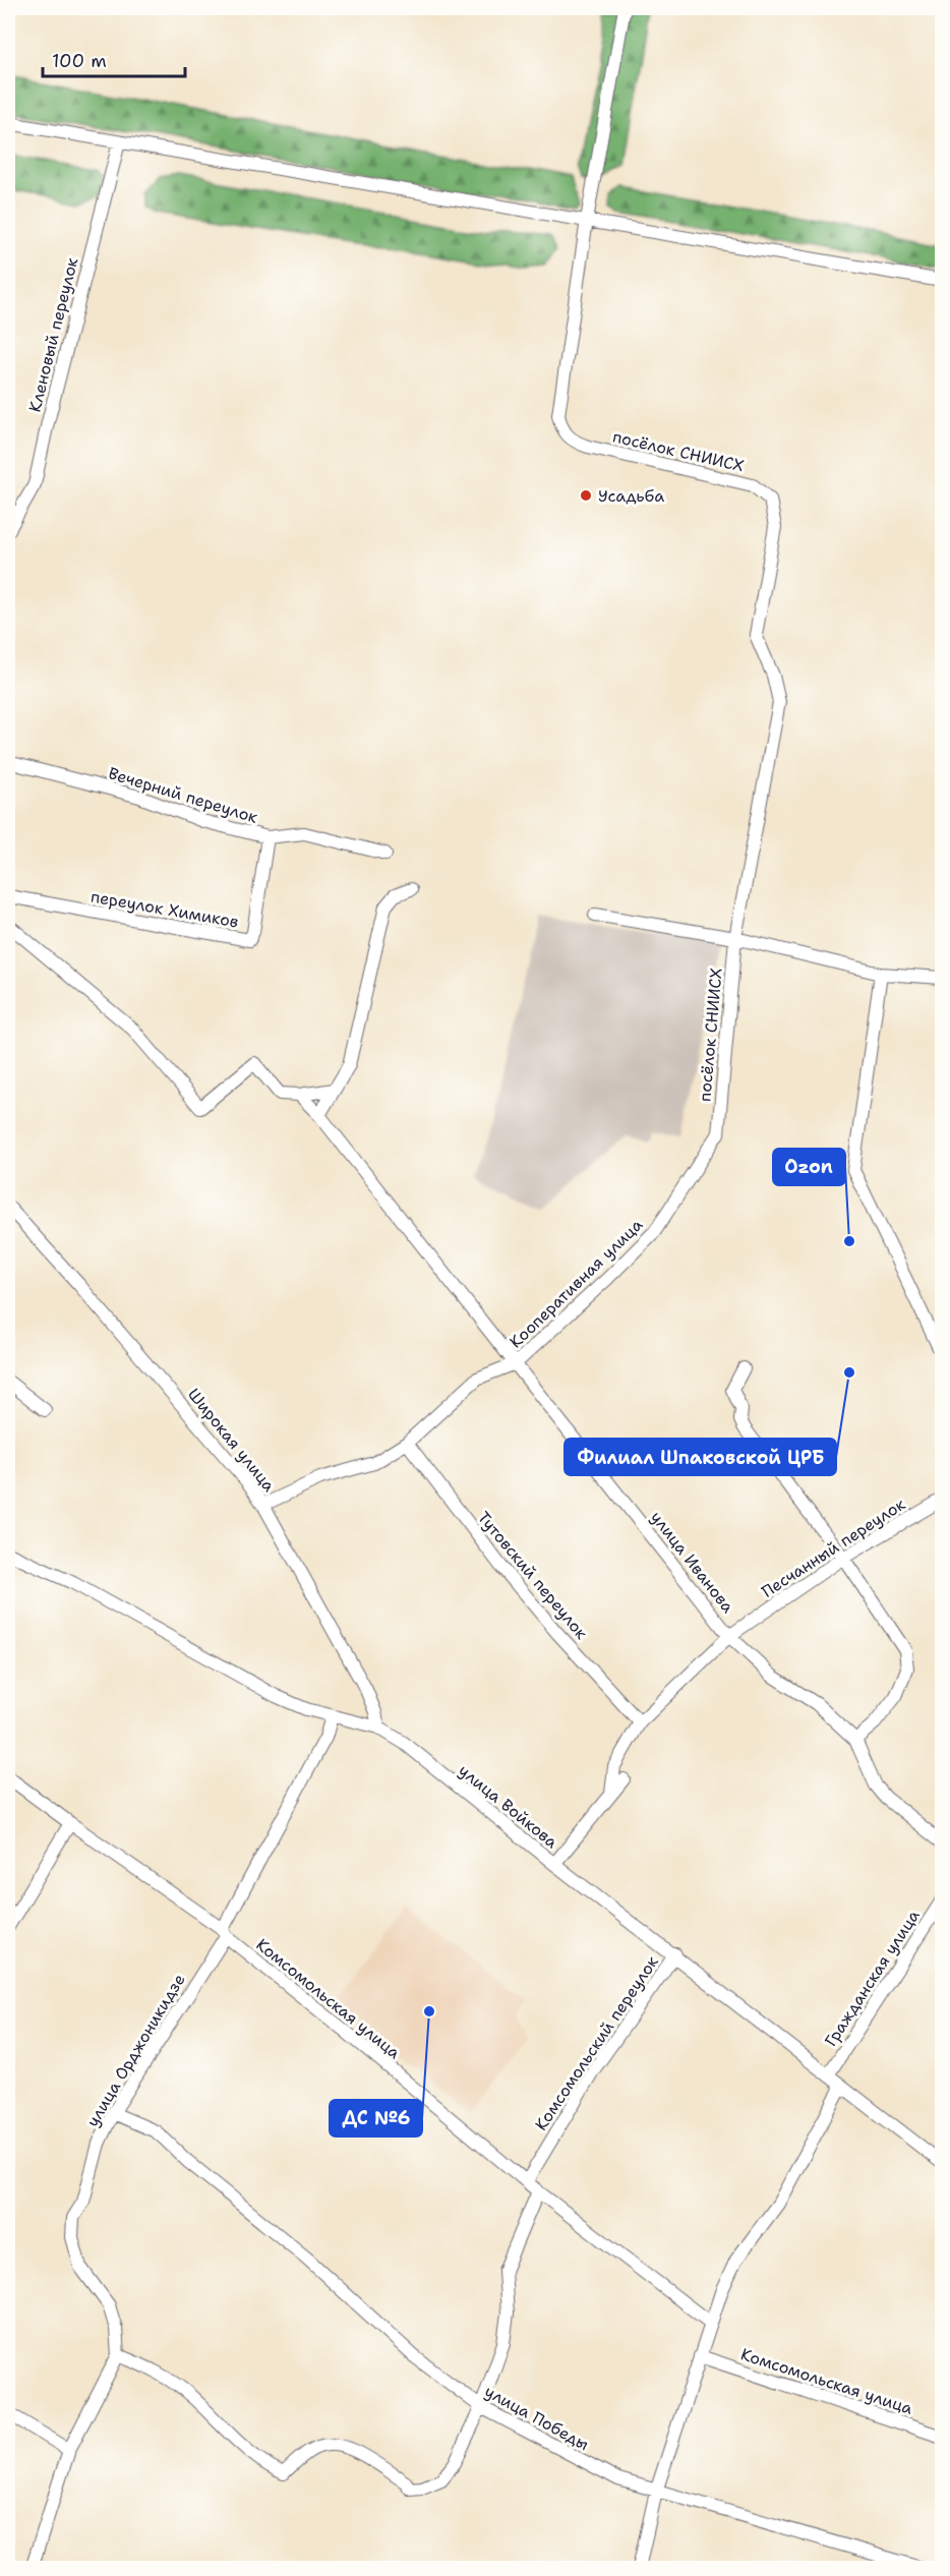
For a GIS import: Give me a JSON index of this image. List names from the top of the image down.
{
  "streets": {
    "street": [
      "Кленовый переулок",
      "посёлок СНИИСХ",
      "Вечерний переулок",
      "переулок Химиков",
      "Кооперативная улица",
      "Широкая улица",
      "Песчанный переулок",
      "улица Иванова",
      "Тутовский переулок",
      "улица Войкова",
      "Гражданская улица",
      "Комсомольская улица",
      "Комсомольский переулок",
      "улица Орджоникидзе",
      "улица Победы"
    ]
  },
  "crossings": [
    ["посёлок СНИИСХ", "Кооперативная улица"],
    ["Вечерний переулок", "переулок Химиков"],
    ["Кооперативная улица", "Широкая улица"],
    ["Кооперативная улица", "улица Иванова"],
    ["Кооперативная улица", "Тутовский переулок"],
    ["Широкая улица", "улица Войкова"],
    ["Песчанный переулок", "улица Иванова"],
    ["Песчанный переулок", "Тутовский переулок"],
    ["улица Войкова", "Гражданская улица"],
    ["улица Войкова", "Комсомольский переулок"],
    ["улица Войкова", "улица Орджоникидзе"],
    ["Комсомольская улица", "Комсомольский переулок"],
    ["Комсомольская улица", "улица Орджоникидзе"],
    ["улица Орджоникидзе", "улица Победы"]
  ],
  "places": [
    "Усадьба",
    "Ozon",
    "Филиал Шпаковской ЦРБ",
    "ДС №6"
  ],
  "scale_bar": "100 m"
}
